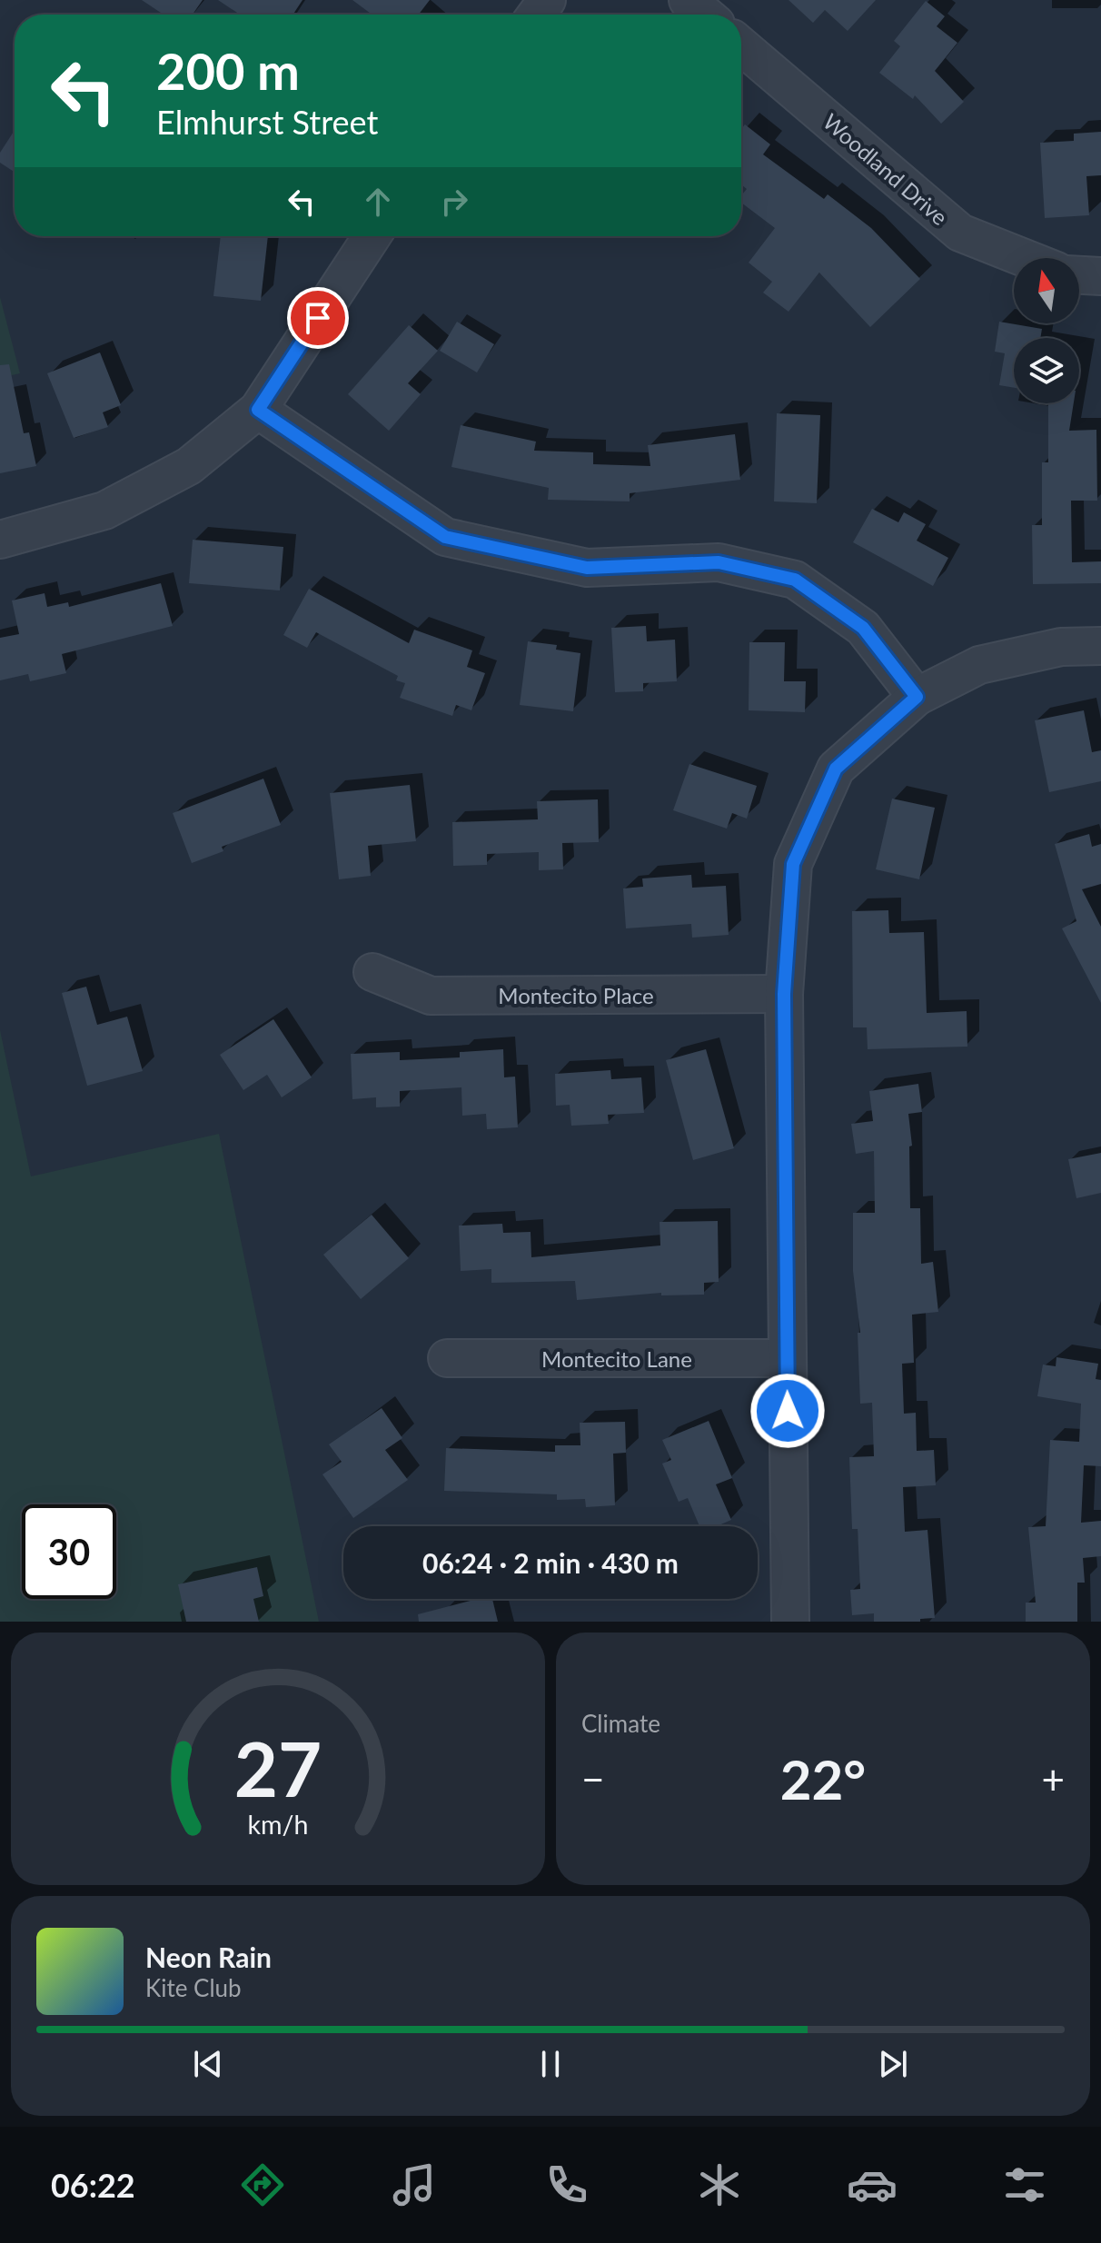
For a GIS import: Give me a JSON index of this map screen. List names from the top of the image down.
{
  "streets": {
    "street": ["Woodland Drive", "Montecito Place", "Montecito Lane"]
  },
  "north": "top",
  "page": {
    "turn": ["200 m", "Elmhurst Street"],
    "limit": "30",
    "trip": "06:24 · 2 min · 430 m",
    "tile": "Climate",
    "heat": ["−", "22°", "+"],
    "song": ["Neon Rain", "Kite Club"],
    "tabs": "06:22",
    "gauge": ["27", "km/h"]
  }
}
